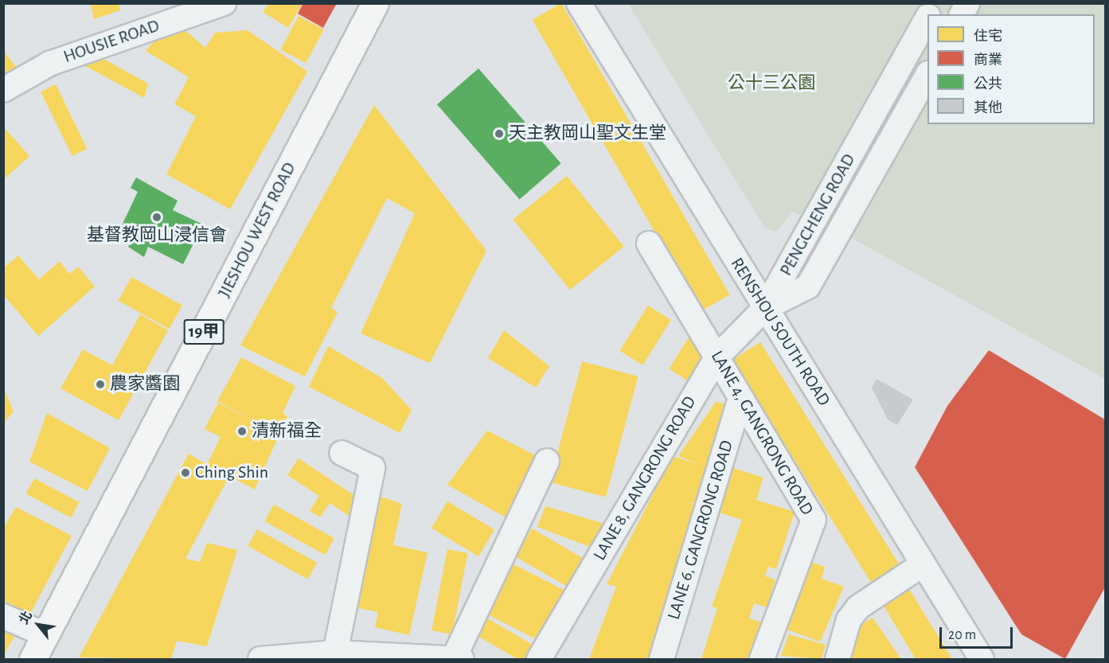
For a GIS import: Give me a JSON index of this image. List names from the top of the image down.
{
  "streets": {
    "main road": ["JIESHOU WEST ROAD", "19甲"],
    "street": [
      "HOUSIE ROAD",
      "PENGCHENG ROAD",
      "RENSHOU SOUTH ROAD",
      "LANE 4, GANGRONG ROAD",
      "LANE 8, GANGRONG ROAD",
      "LANE 6, GANGRONG ROAD"
    ]
  },
  "crossings": [
    ["PENGCHENG ROAD", "RENSHOU SOUTH ROAD"],
    ["PENGCHENG ROAD", "LANE 8, GANGRONG ROAD"],
    ["RENSHOU SOUTH ROAD", "LANE 8, GANGRONG ROAD"],
    ["LANE 4, GANGRONG ROAD", "LANE 8, GANGRONG ROAD"],
    ["LANE 4, GANGRONG ROAD", "LANE 6, GANGRONG ROAD"]
  ],
  "parks": ["公十三公園"],
  "places": [
    "天主教岡山聖文生堂",
    "基督教岡山浸信會",
    "農家醬園",
    "清新福全",
    "Ching Shin"
  ],
  "legend": [
    "住宅",
    "商業",
    "公共",
    "其他"
  ],
  "scale_bar": "20 m",
  "north": "top left"
}
